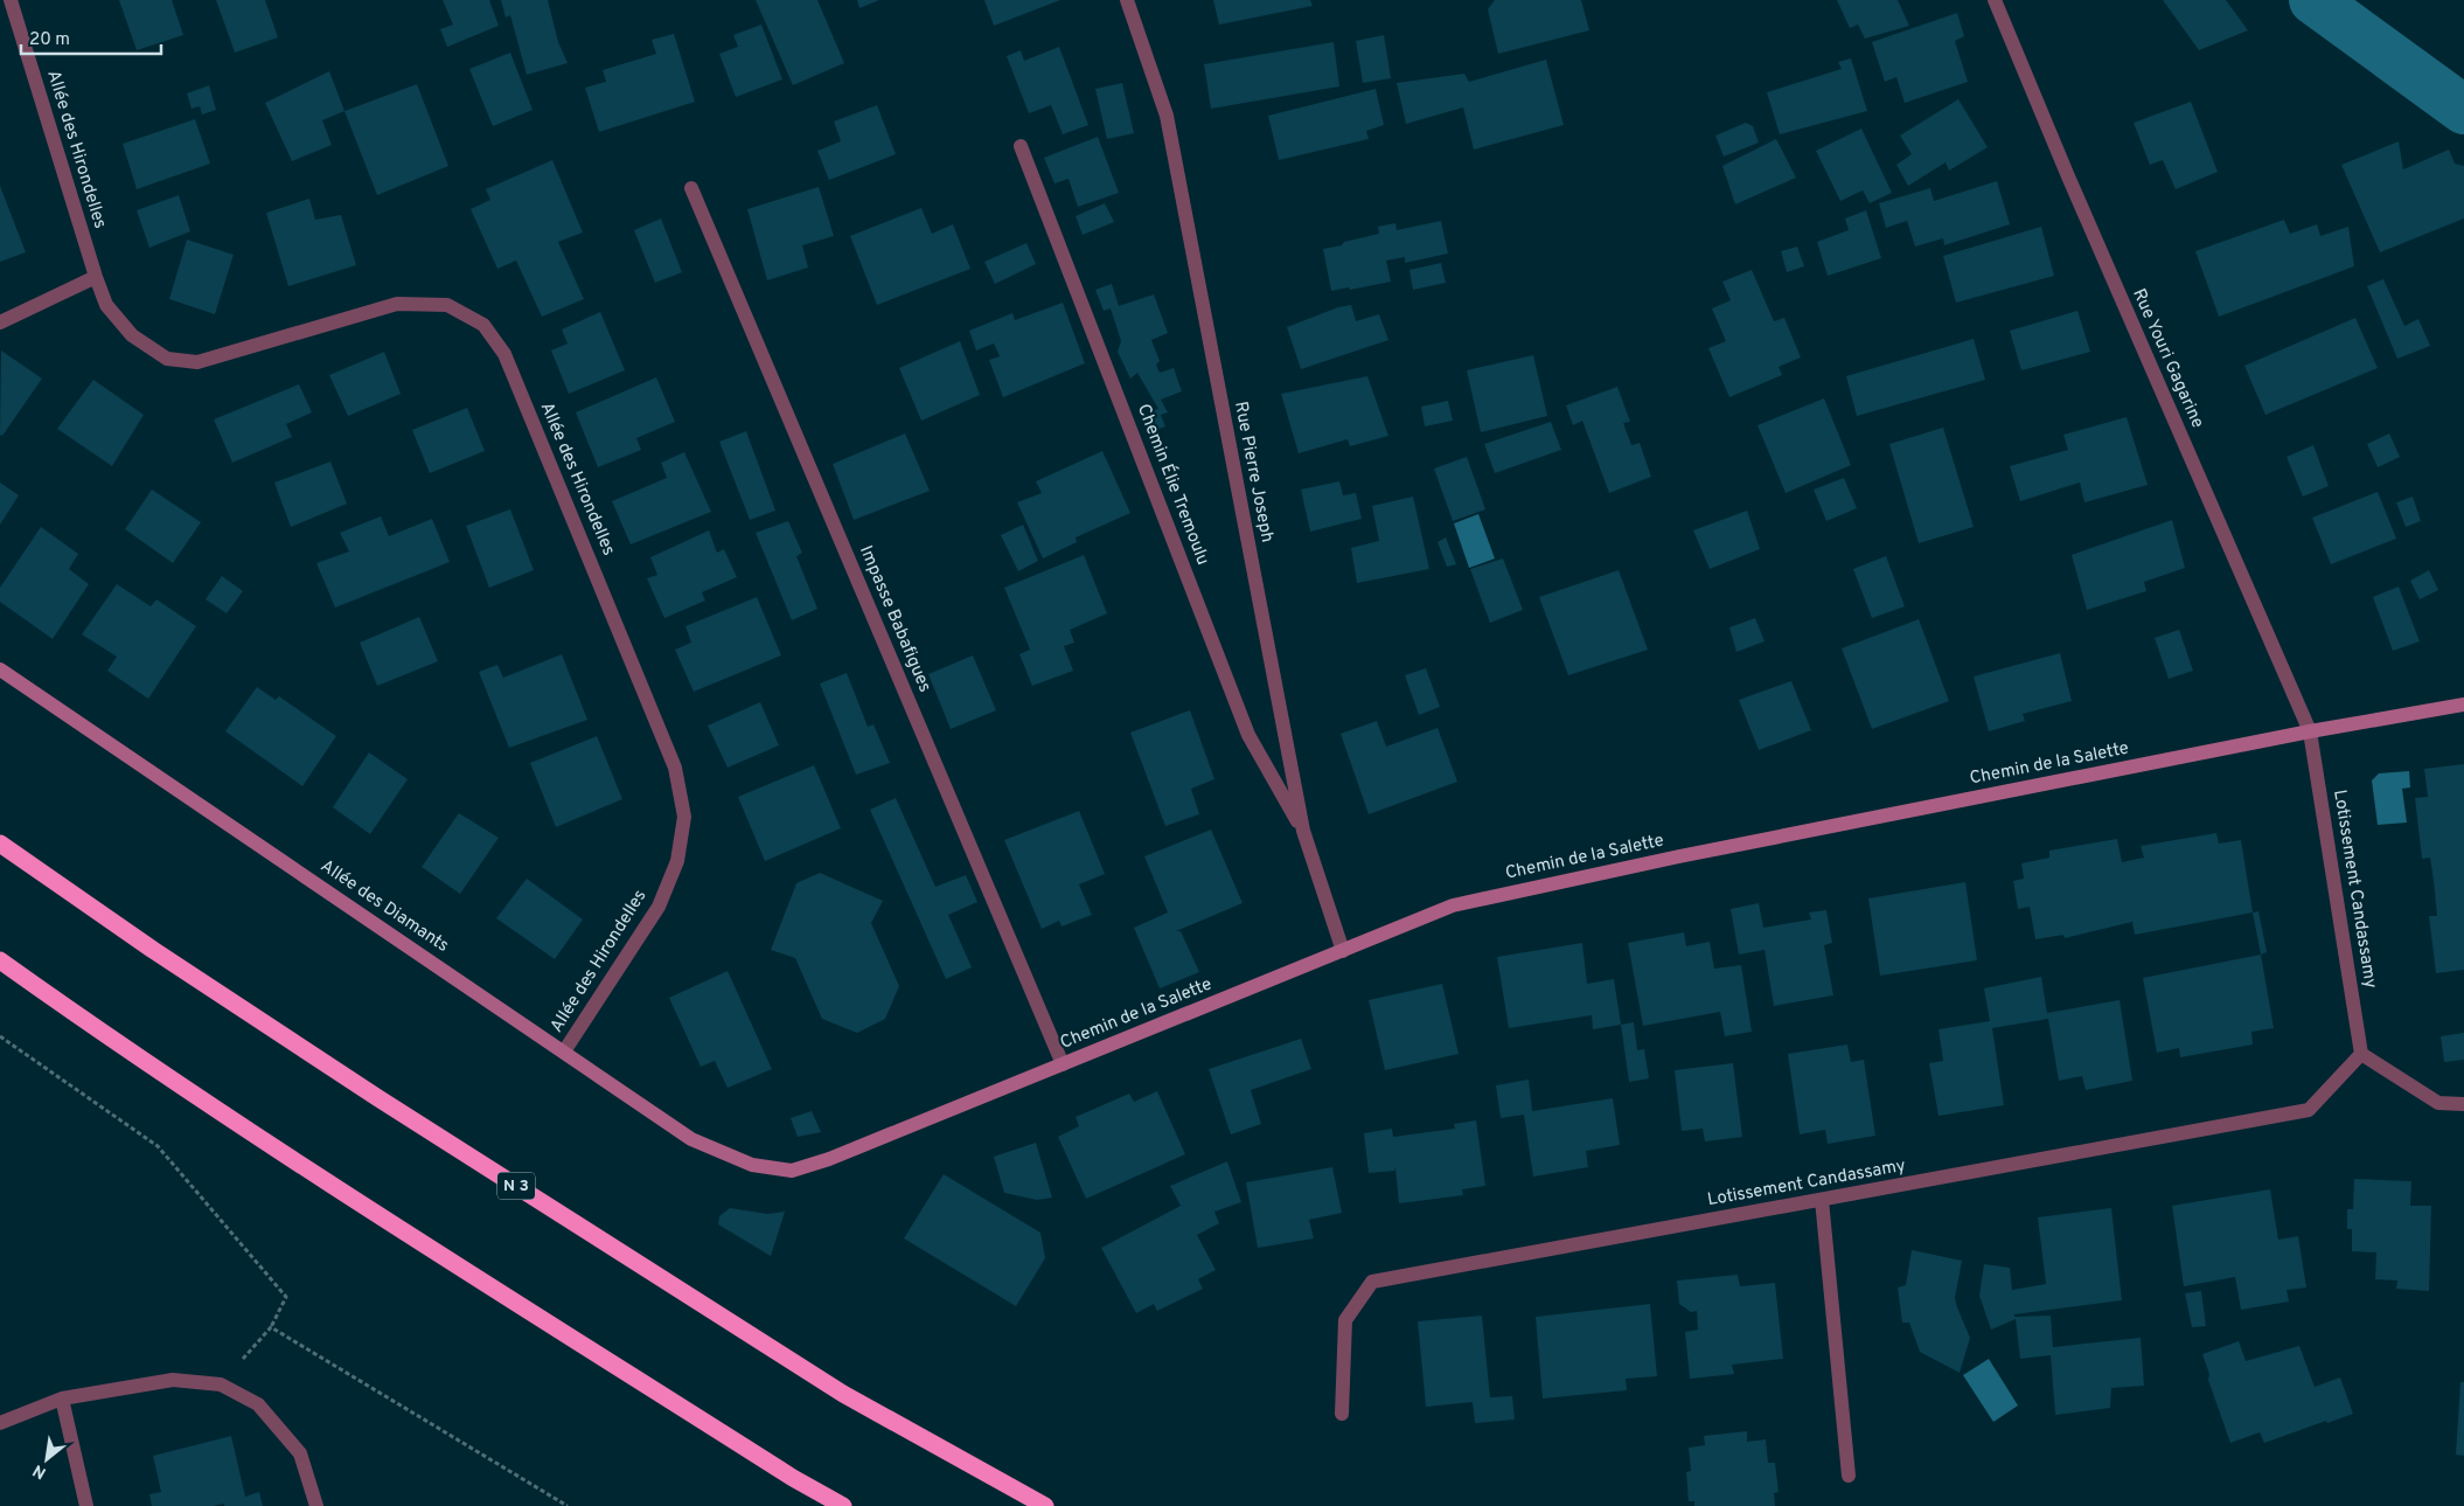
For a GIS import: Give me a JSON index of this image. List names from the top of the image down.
{
  "streets": {
    "highway": ["N 3"],
    "street": [
      "Allée des Hirondelles",
      "Rue Youri Gagarine",
      "Rue Pierre Joseph",
      "Chemin Élie Tremoulu",
      "Impasse Babafigues",
      "Chemin de la Salette",
      "Lotissement Candassamy",
      "Allée des Diamants"
    ]
  },
  "crossings": [
    ["Allée des Hirondelles", "Allée des Diamants"],
    ["Rue Youri Gagarine", "Chemin de la Salette"],
    ["Rue Youri Gagarine", "Lotissement Candassamy"],
    ["Rue Pierre Joseph", "Chemin Élie Tremoulu"],
    ["Rue Pierre Joseph", "Chemin de la Salette"],
    ["Impasse Babafigues", "Chemin de la Salette"],
    ["Chemin de la Salette", "Lotissement Candassamy"],
    ["Chemin de la Salette", "Allée des Diamants"]
  ],
  "scale_bar": "20 m",
  "north": "bottom left"
}
